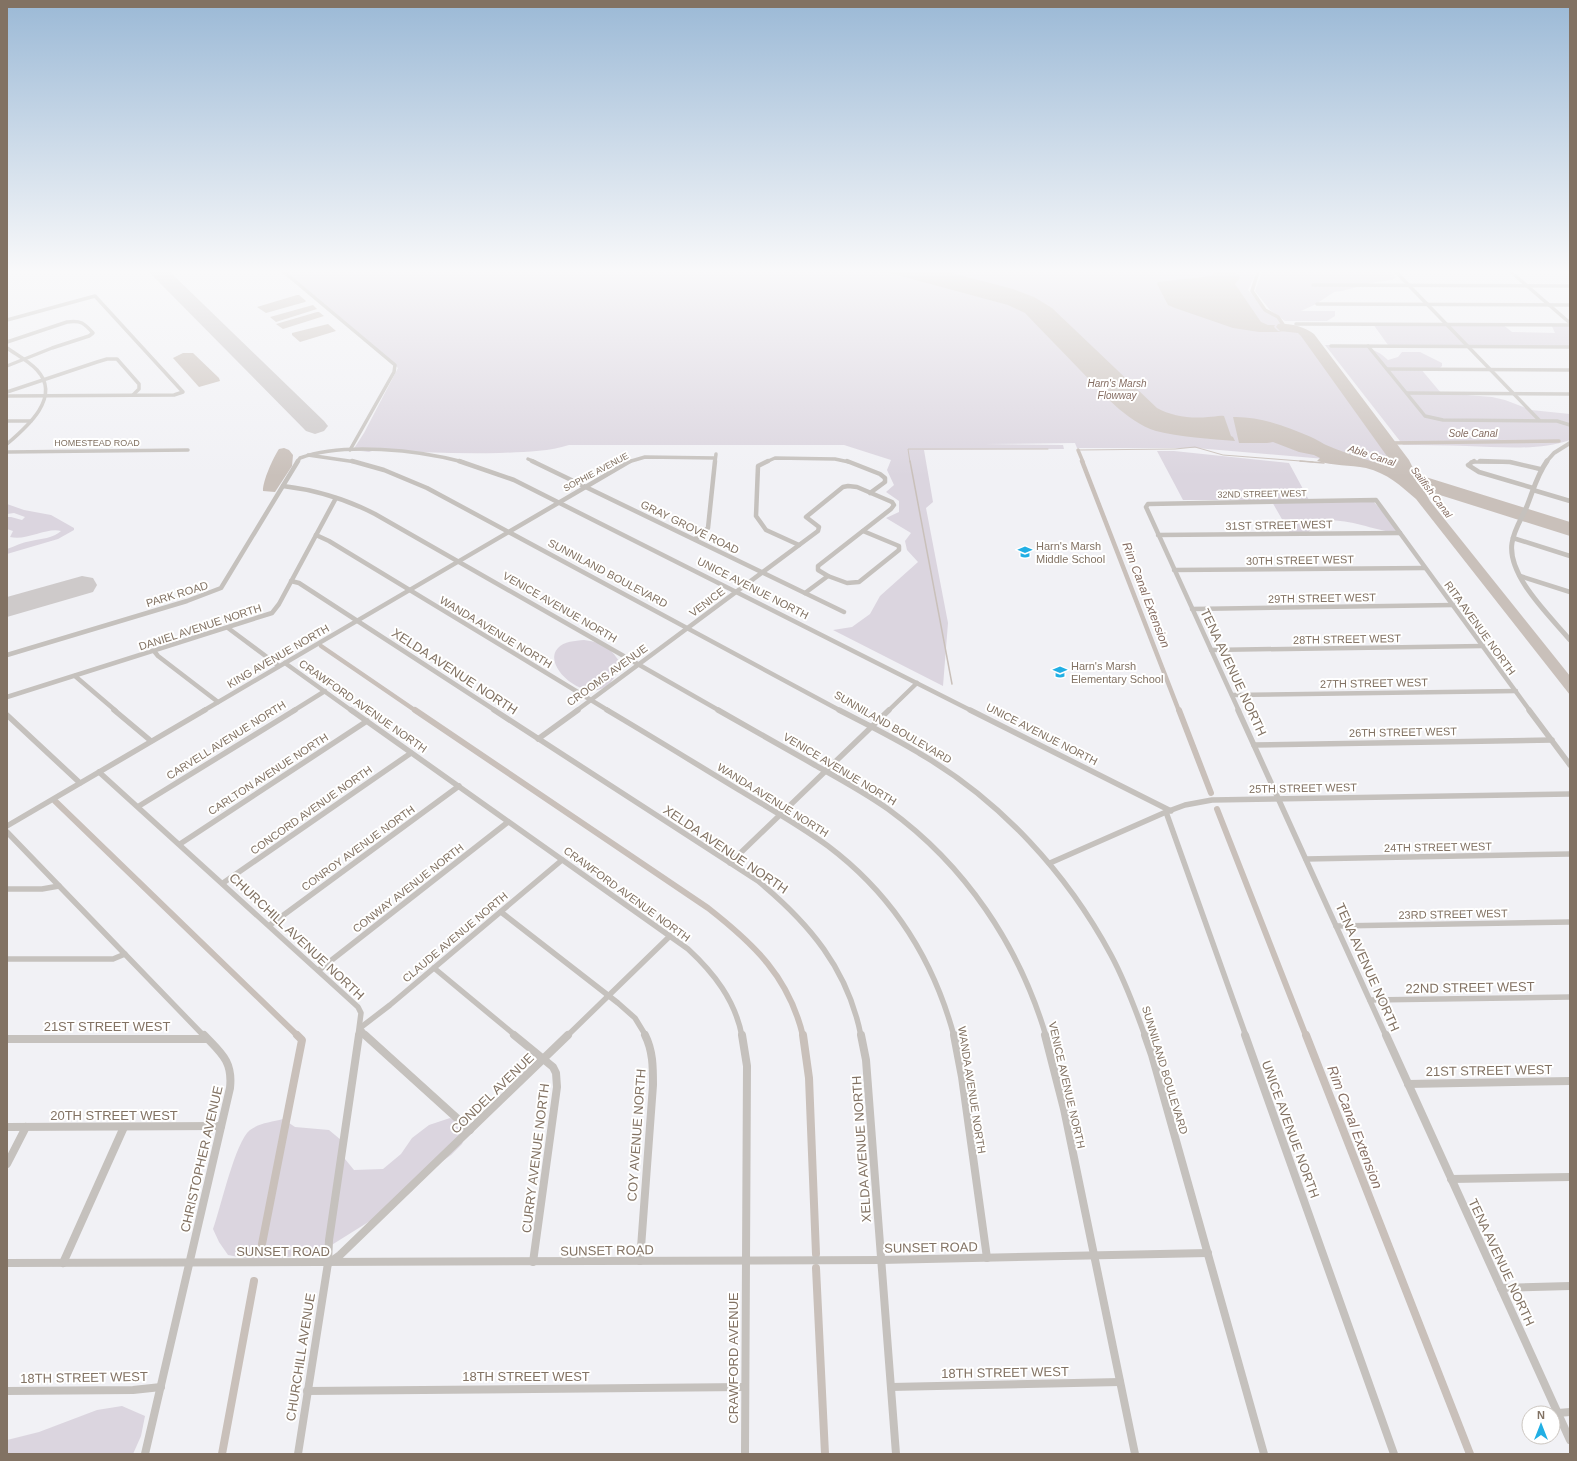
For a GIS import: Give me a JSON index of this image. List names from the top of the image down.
{
  "streets": {
    "street": [
      "HOMESTEAD ROAD",
      "SOPHIE AVENUE",
      "32ND STREET WEST",
      "31ST STREET WEST",
      "GRAY GROVE ROAD",
      "30TH STREET WEST",
      "SUNNILAND BOULEVARD",
      "UNICE AVENUE NORTH",
      "PARK ROAD",
      "29TH STREET WEST",
      "VENICE",
      "VENICE AVENUE NORTH",
      "DANIEL AVENUE NORTH",
      "RITA AVENUE NORTH",
      "WANDA AVENUE NORTH",
      "28TH STREET WEST",
      "KING AVENUE NORTH",
      "XELDA AVENUE NORTH",
      "TENA AVENUE NORTH",
      "CROOMS AVENUE",
      "27TH STREET WEST",
      "CRAWFORD AVENUE NORTH",
      "26TH STREET WEST",
      "CARVELL AVENUE NORTH",
      "CARLTON AVENUE NORTH",
      "25TH STREET WEST",
      "CONCORD AVENUE NORTH",
      "24TH STREET WEST",
      "CONROY AVENUE NORTH",
      "CONWAY AVENUE NORTH",
      "23RD STREET WEST",
      "CHURCHILL AVENUE NORTH",
      "CLAUDE AVENUE NORTH",
      "22ND STREET WEST",
      "21ST STREET WEST",
      "CONDEL AVENUE",
      "20TH STREET WEST",
      "COY AVENUE NORTH",
      "CURRY AVENUE NORTH",
      "CHRISTOPHER AVENUE",
      "SUNSET ROAD",
      "CHURCHILL AVENUE",
      "CRAWFORD AVENUE",
      "18TH STREET WEST"
    ]
  },
  "crossings": [
    ["SOPHIE AVENUE", "GRAY GROVE ROAD"],
    ["SOPHIE AVENUE", "UNICE AVENUE NORTH"],
    ["SOPHIE AVENUE", "KING AVENUE NORTH"],
    ["32ND STREET WEST", "RITA AVENUE NORTH"],
    ["32ND STREET WEST", "TENA AVENUE NORTH"],
    ["31ST STREET WEST", "RITA AVENUE NORTH"],
    ["31ST STREET WEST", "TENA AVENUE NORTH"],
    ["GRAY GROVE ROAD", "VENICE"],
    ["30TH STREET WEST", "RITA AVENUE NORTH"],
    ["30TH STREET WEST", "TENA AVENUE NORTH"],
    ["SUNNILAND BOULEVARD", "UNICE AVENUE NORTH"],
    ["SUNNILAND BOULEVARD", "PARK ROAD"],
    ["SUNNILAND BOULEVARD", "VENICE"],
    ["SUNNILAND BOULEVARD", "KING AVENUE NORTH"],
    ["SUNNILAND BOULEVARD", "CROOMS AVENUE"],
    ["SUNNILAND BOULEVARD", "25TH STREET WEST"],
    ["SUNNILAND BOULEVARD", "SUNSET ROAD"],
    ["UNICE AVENUE NORTH", "PARK ROAD"],
    ["UNICE AVENUE NORTH", "VENICE"],
    ["UNICE AVENUE NORTH", "KING AVENUE NORTH"],
    ["UNICE AVENUE NORTH", "25TH STREET WEST"],
    ["PARK ROAD", "VENICE AVENUE NORTH"],
    ["29TH STREET WEST", "RITA AVENUE NORTH"],
    ["29TH STREET WEST", "TENA AVENUE NORTH"],
    ["VENICE", "CROOMS AVENUE"],
    ["VENICE AVENUE NORTH", "DANIEL AVENUE NORTH"],
    ["VENICE AVENUE NORTH", "KING AVENUE NORTH"],
    ["VENICE AVENUE NORTH", "CROOMS AVENUE"],
    ["VENICE AVENUE NORTH", "SUNSET ROAD"],
    ["VENICE AVENUE NORTH", "18TH STREET WEST"],
    ["DANIEL AVENUE NORTH", "WANDA AVENUE NORTH"],
    ["DANIEL AVENUE NORTH", "XELDA AVENUE NORTH"],
    ["RITA AVENUE NORTH", "28TH STREET WEST"],
    ["RITA AVENUE NORTH", "27TH STREET WEST"],
    ["RITA AVENUE NORTH", "26TH STREET WEST"],
    ["WANDA AVENUE NORTH", "KING AVENUE NORTH"],
    ["WANDA AVENUE NORTH", "CROOMS AVENUE"],
    ["WANDA AVENUE NORTH", "SUNSET ROAD"],
    ["28TH STREET WEST", "TENA AVENUE NORTH"],
    ["KING AVENUE NORTH", "XELDA AVENUE NORTH"],
    ["KING AVENUE NORTH", "CRAWFORD AVENUE NORTH"],
    ["KING AVENUE NORTH", "CHURCHILL AVENUE NORTH"],
    ["XELDA AVENUE NORTH", "CROOMS AVENUE"],
    ["XELDA AVENUE NORTH", "SUNSET ROAD"],
    ["XELDA AVENUE NORTH", "18TH STREET WEST"],
    ["TENA AVENUE NORTH", "27TH STREET WEST"],
    ["TENA AVENUE NORTH", "26TH STREET WEST"],
    ["TENA AVENUE NORTH", "25TH STREET WEST"],
    ["TENA AVENUE NORTH", "24TH STREET WEST"],
    ["TENA AVENUE NORTH", "23RD STREET WEST"],
    ["TENA AVENUE NORTH", "22ND STREET WEST"],
    ["TENA AVENUE NORTH", "21ST STREET WEST"],
    ["CRAWFORD AVENUE NORTH", "CARVELL AVENUE NORTH"],
    ["CRAWFORD AVENUE NORTH", "CARLTON AVENUE NORTH"],
    ["CRAWFORD AVENUE NORTH", "CONCORD AVENUE NORTH"],
    ["CRAWFORD AVENUE NORTH", "CONROY AVENUE NORTH"],
    ["CRAWFORD AVENUE NORTH", "CONWAY AVENUE NORTH"],
    ["CRAWFORD AVENUE NORTH", "CLAUDE AVENUE NORTH"],
    ["CRAWFORD AVENUE NORTH", "CONDEL AVENUE"],
    ["CRAWFORD AVENUE NORTH", "SUNSET ROAD"],
    ["CRAWFORD AVENUE NORTH", "CRAWFORD AVENUE"],
    ["CARVELL AVENUE NORTH", "CHURCHILL AVENUE NORTH"],
    ["CARLTON AVENUE NORTH", "CHURCHILL AVENUE NORTH"],
    ["CONCORD AVENUE NORTH", "CHURCHILL AVENUE NORTH"],
    ["CONROY AVENUE NORTH", "CHURCHILL AVENUE NORTH"],
    ["CONWAY AVENUE NORTH", "CHURCHILL AVENUE NORTH"],
    ["CHURCHILL AVENUE NORTH", "CLAUDE AVENUE NORTH"],
    ["CHURCHILL AVENUE NORTH", "CONDEL AVENUE"],
    ["CHURCHILL AVENUE NORTH", "SUNSET ROAD"],
    ["CHURCHILL AVENUE NORTH", "CHURCHILL AVENUE"],
    ["CLAUDE AVENUE NORTH", "COY AVENUE NORTH"],
    ["CLAUDE AVENUE NORTH", "CURRY AVENUE NORTH"],
    ["21ST STREET WEST", "CHRISTOPHER AVENUE"],
    ["CONDEL AVENUE", "COY AVENUE NORTH"],
    ["CONDEL AVENUE", "CURRY AVENUE NORTH"],
    ["CONDEL AVENUE", "SUNSET ROAD"],
    ["CONDEL AVENUE", "CHURCHILL AVENUE"],
    ["20TH STREET WEST", "CHRISTOPHER AVENUE"],
    ["COY AVENUE NORTH", "SUNSET ROAD"],
    ["CURRY AVENUE NORTH", "SUNSET ROAD"],
    ["CHRISTOPHER AVENUE", "SUNSET ROAD"],
    ["CHRISTOPHER AVENUE", "18TH STREET WEST"],
    ["SUNSET ROAD", "CHURCHILL AVENUE"],
    ["SUNSET ROAD", "CRAWFORD AVENUE"],
    ["CHURCHILL AVENUE", "18TH STREET WEST"],
    ["CRAWFORD AVENUE", "18TH STREET WEST"]
  ],
  "water": [
    "Harn's Marsh Flowway",
    "Sole Canal",
    "Able Canal",
    "Sailfish Canal",
    "Rim Canal Extension"
  ],
  "places": {
    "school or university": ["Harn's Marsh Middle School", "Harn's Marsh Elementary School"]
  },
  "north": "top"
}
